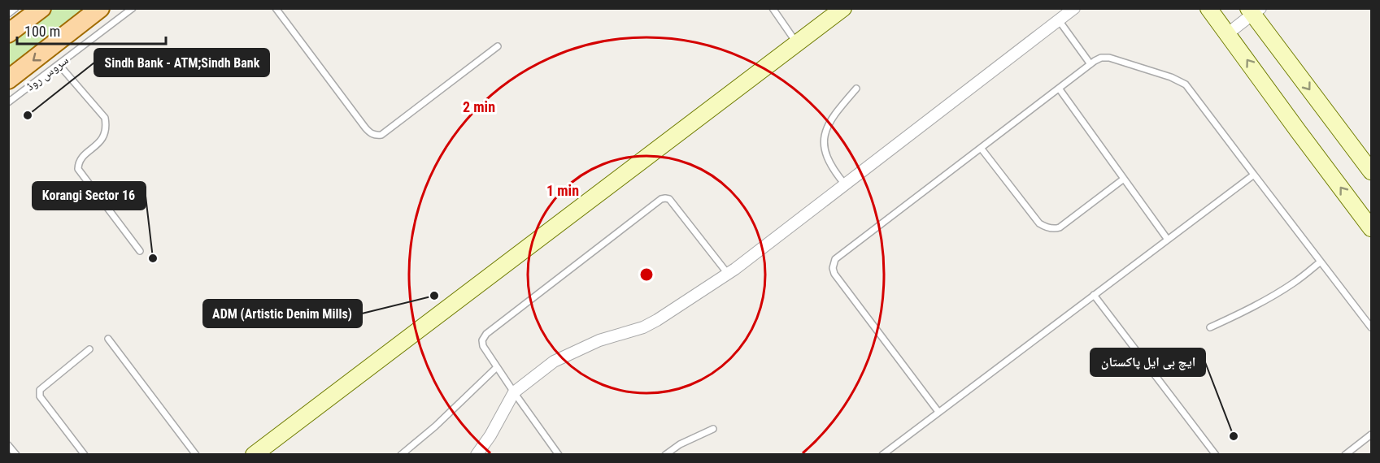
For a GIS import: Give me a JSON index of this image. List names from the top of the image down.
{
  "streets": {
    "lane": ["سروس روڈ"]
  },
  "places": [
    "Sindh Bank - ATM;Sindh Bank",
    "Korangi Sector 16",
    "ADM (Artistic Denim Mills)",
    "ایچ بی ایل پاکستان"
  ],
  "scale_bar": "100 m",
  "rings": ["2 min", "1 min"]
}
